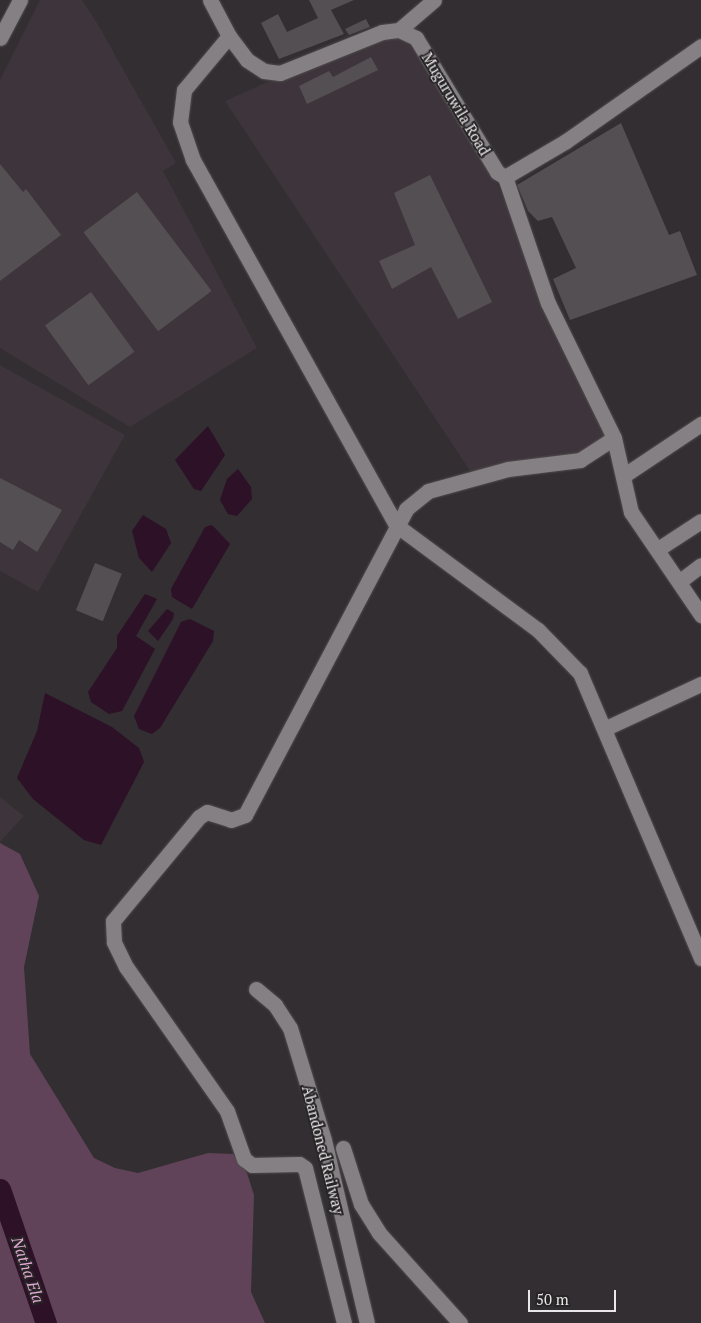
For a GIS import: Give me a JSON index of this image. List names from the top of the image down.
{
  "streets": {
    "street": ["Muguruwila Road", "Abandoned Railway"]
  },
  "water": ["Natha Ela"],
  "scale_bar": "50 m"
}
